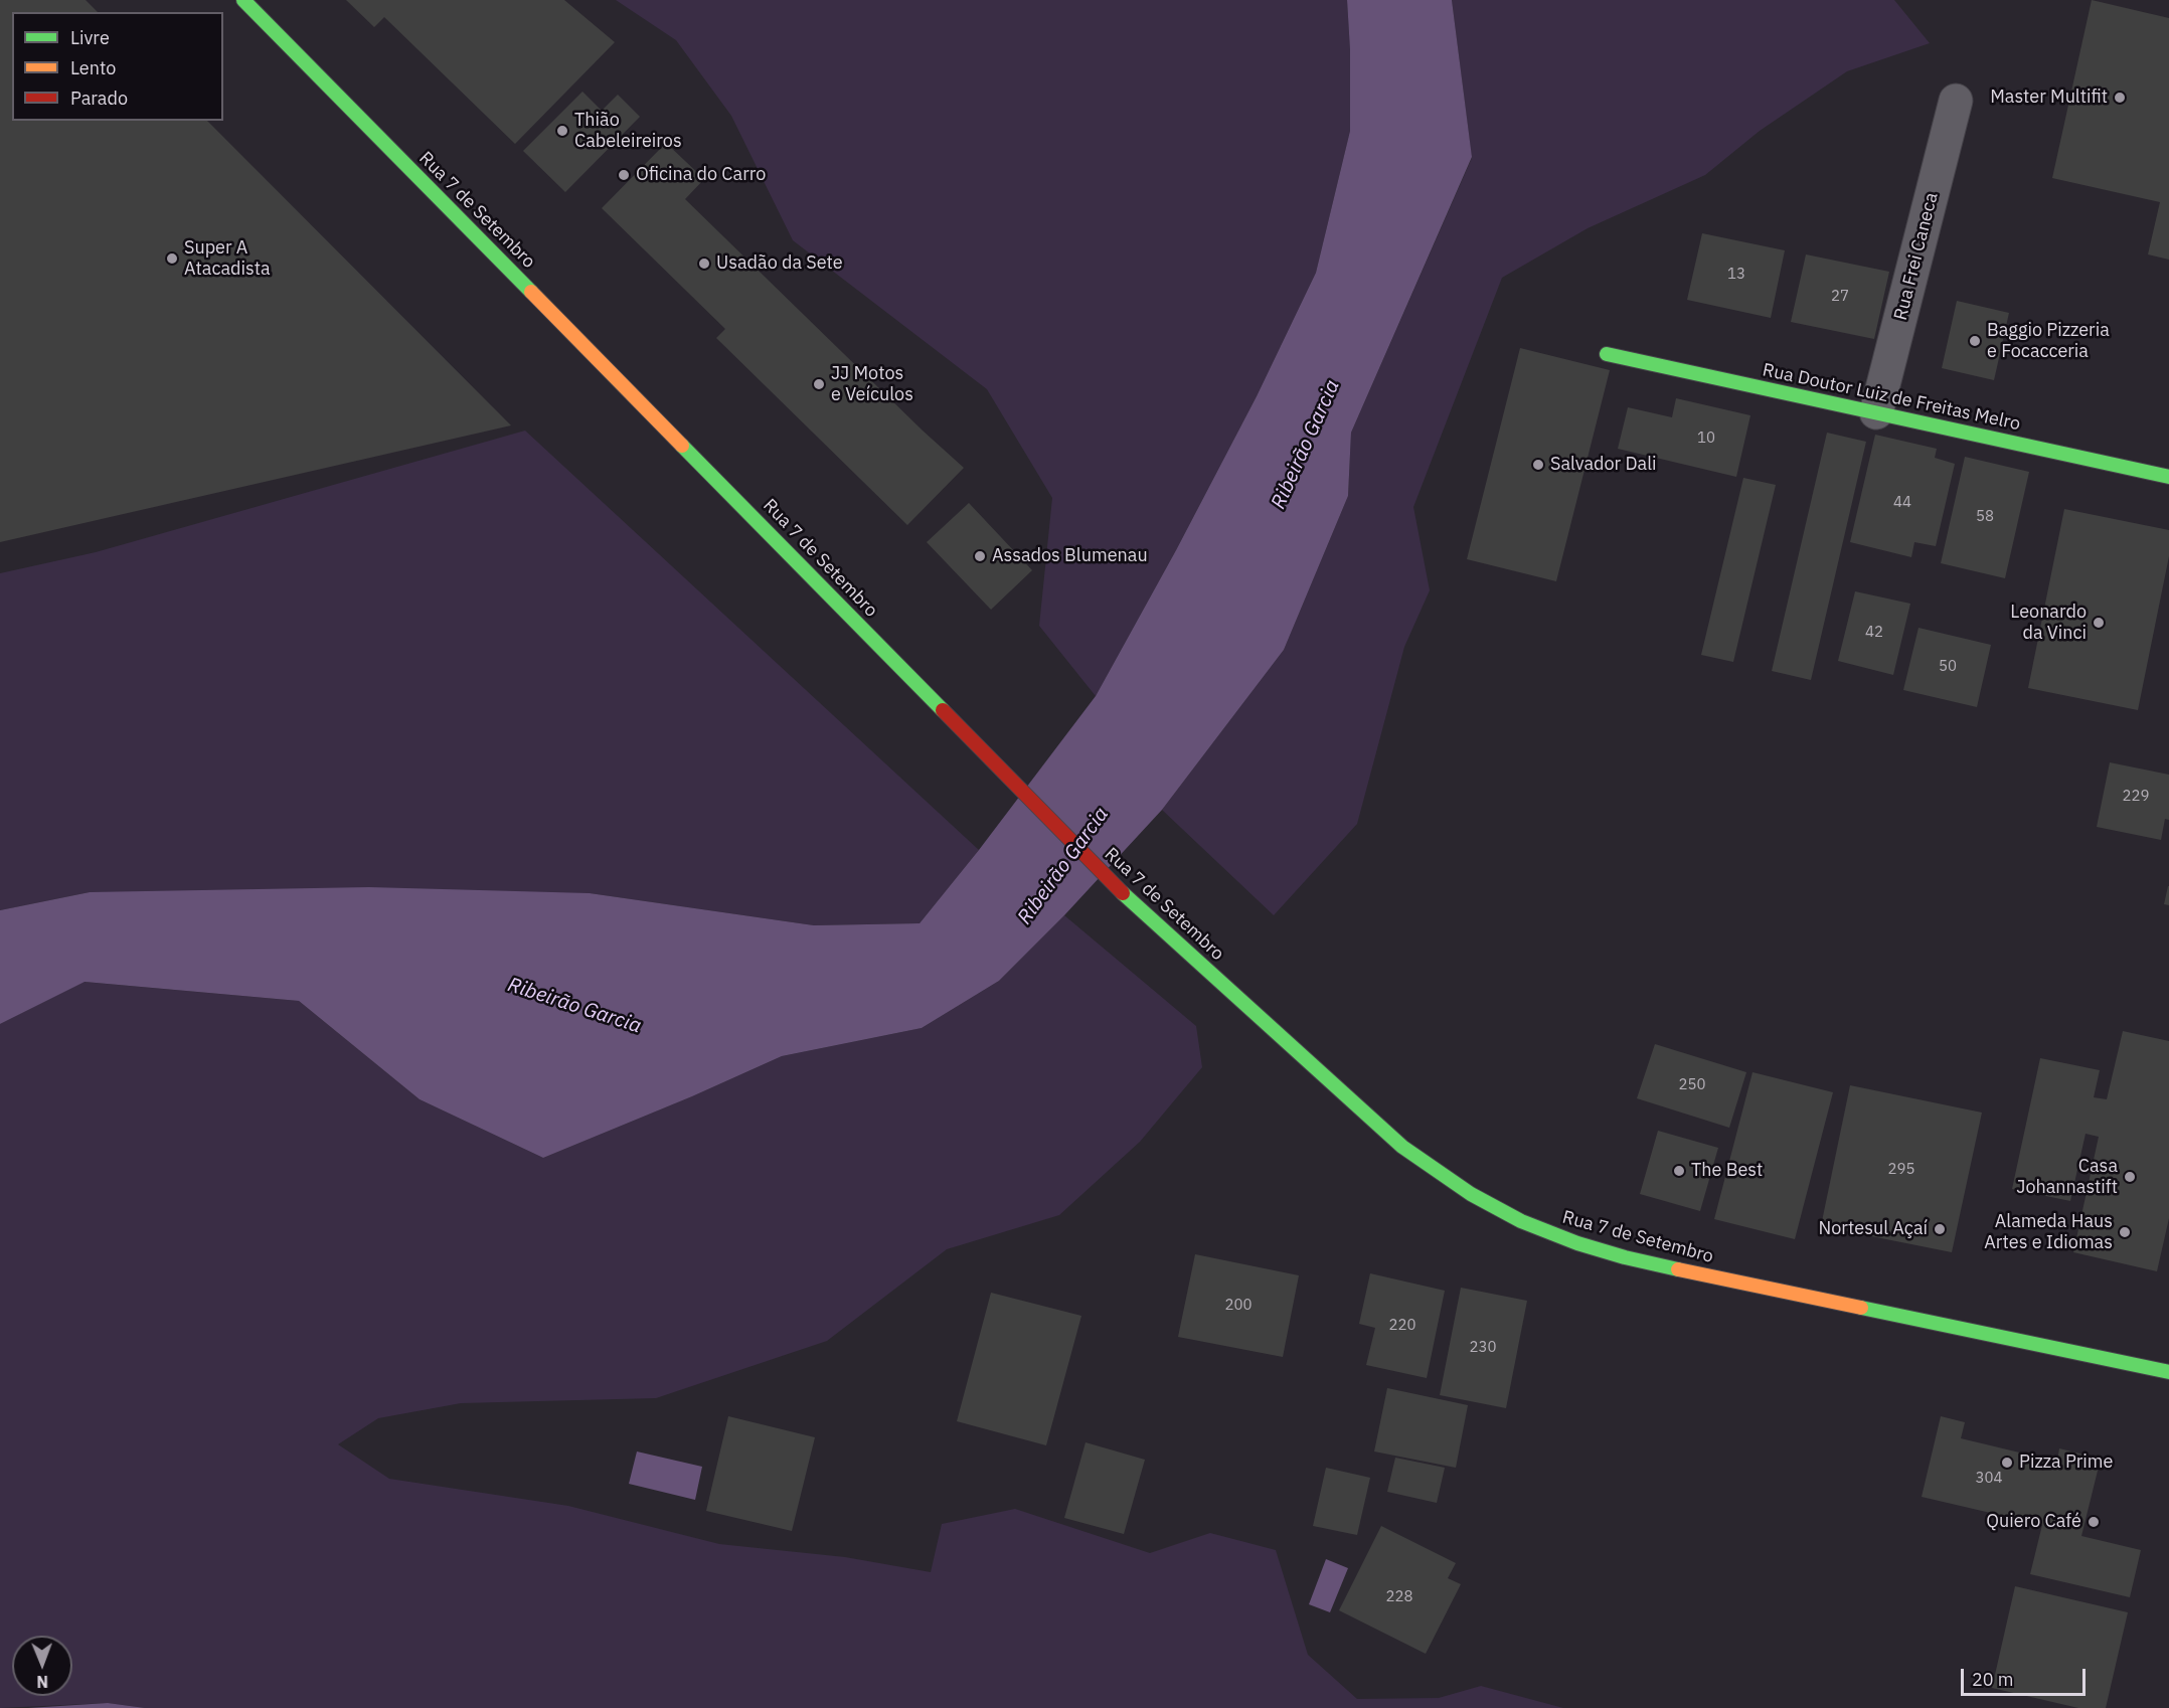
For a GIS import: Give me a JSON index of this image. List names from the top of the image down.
{
  "streets": {
    "main road": ["Rua 7 de Setembro", "Rua Doutor Luiz de Freitas Melro"],
    "street": ["Rua Frei Caneca"]
  },
  "crossings": [
    ["Rua Frei Caneca", "Rua Doutor Luiz de Freitas Melro"]
  ],
  "water": ["Ribeirão Garcia"],
  "places": [
    "Master Multifit",
    "Thião Cabeleireiros",
    "Oficina do Carro",
    "Super A Atacadista",
    "Usadão da Sete",
    "Baggio Pizzeria e Focacceria",
    "JJ Motos e Veículos",
    "Salvador Dali",
    "Assados Blumenau",
    "Leonardo da Vinci",
    "The Best",
    "Casa Johannastift",
    "Nortesul Açaí",
    "Alameda Haus Artes e Idiomas",
    "Pizza Prime",
    "Quiero Café"
  ],
  "house_numbers": [
    "13",
    "27",
    "10",
    "44",
    "58",
    "42",
    "50",
    "229",
    "250",
    "295",
    "200",
    "220",
    "230",
    "304",
    "228"
  ],
  "legend": ["Livre", "Lento", "Parado"],
  "scale_bar": "20 m",
  "north": "bottom"
}
